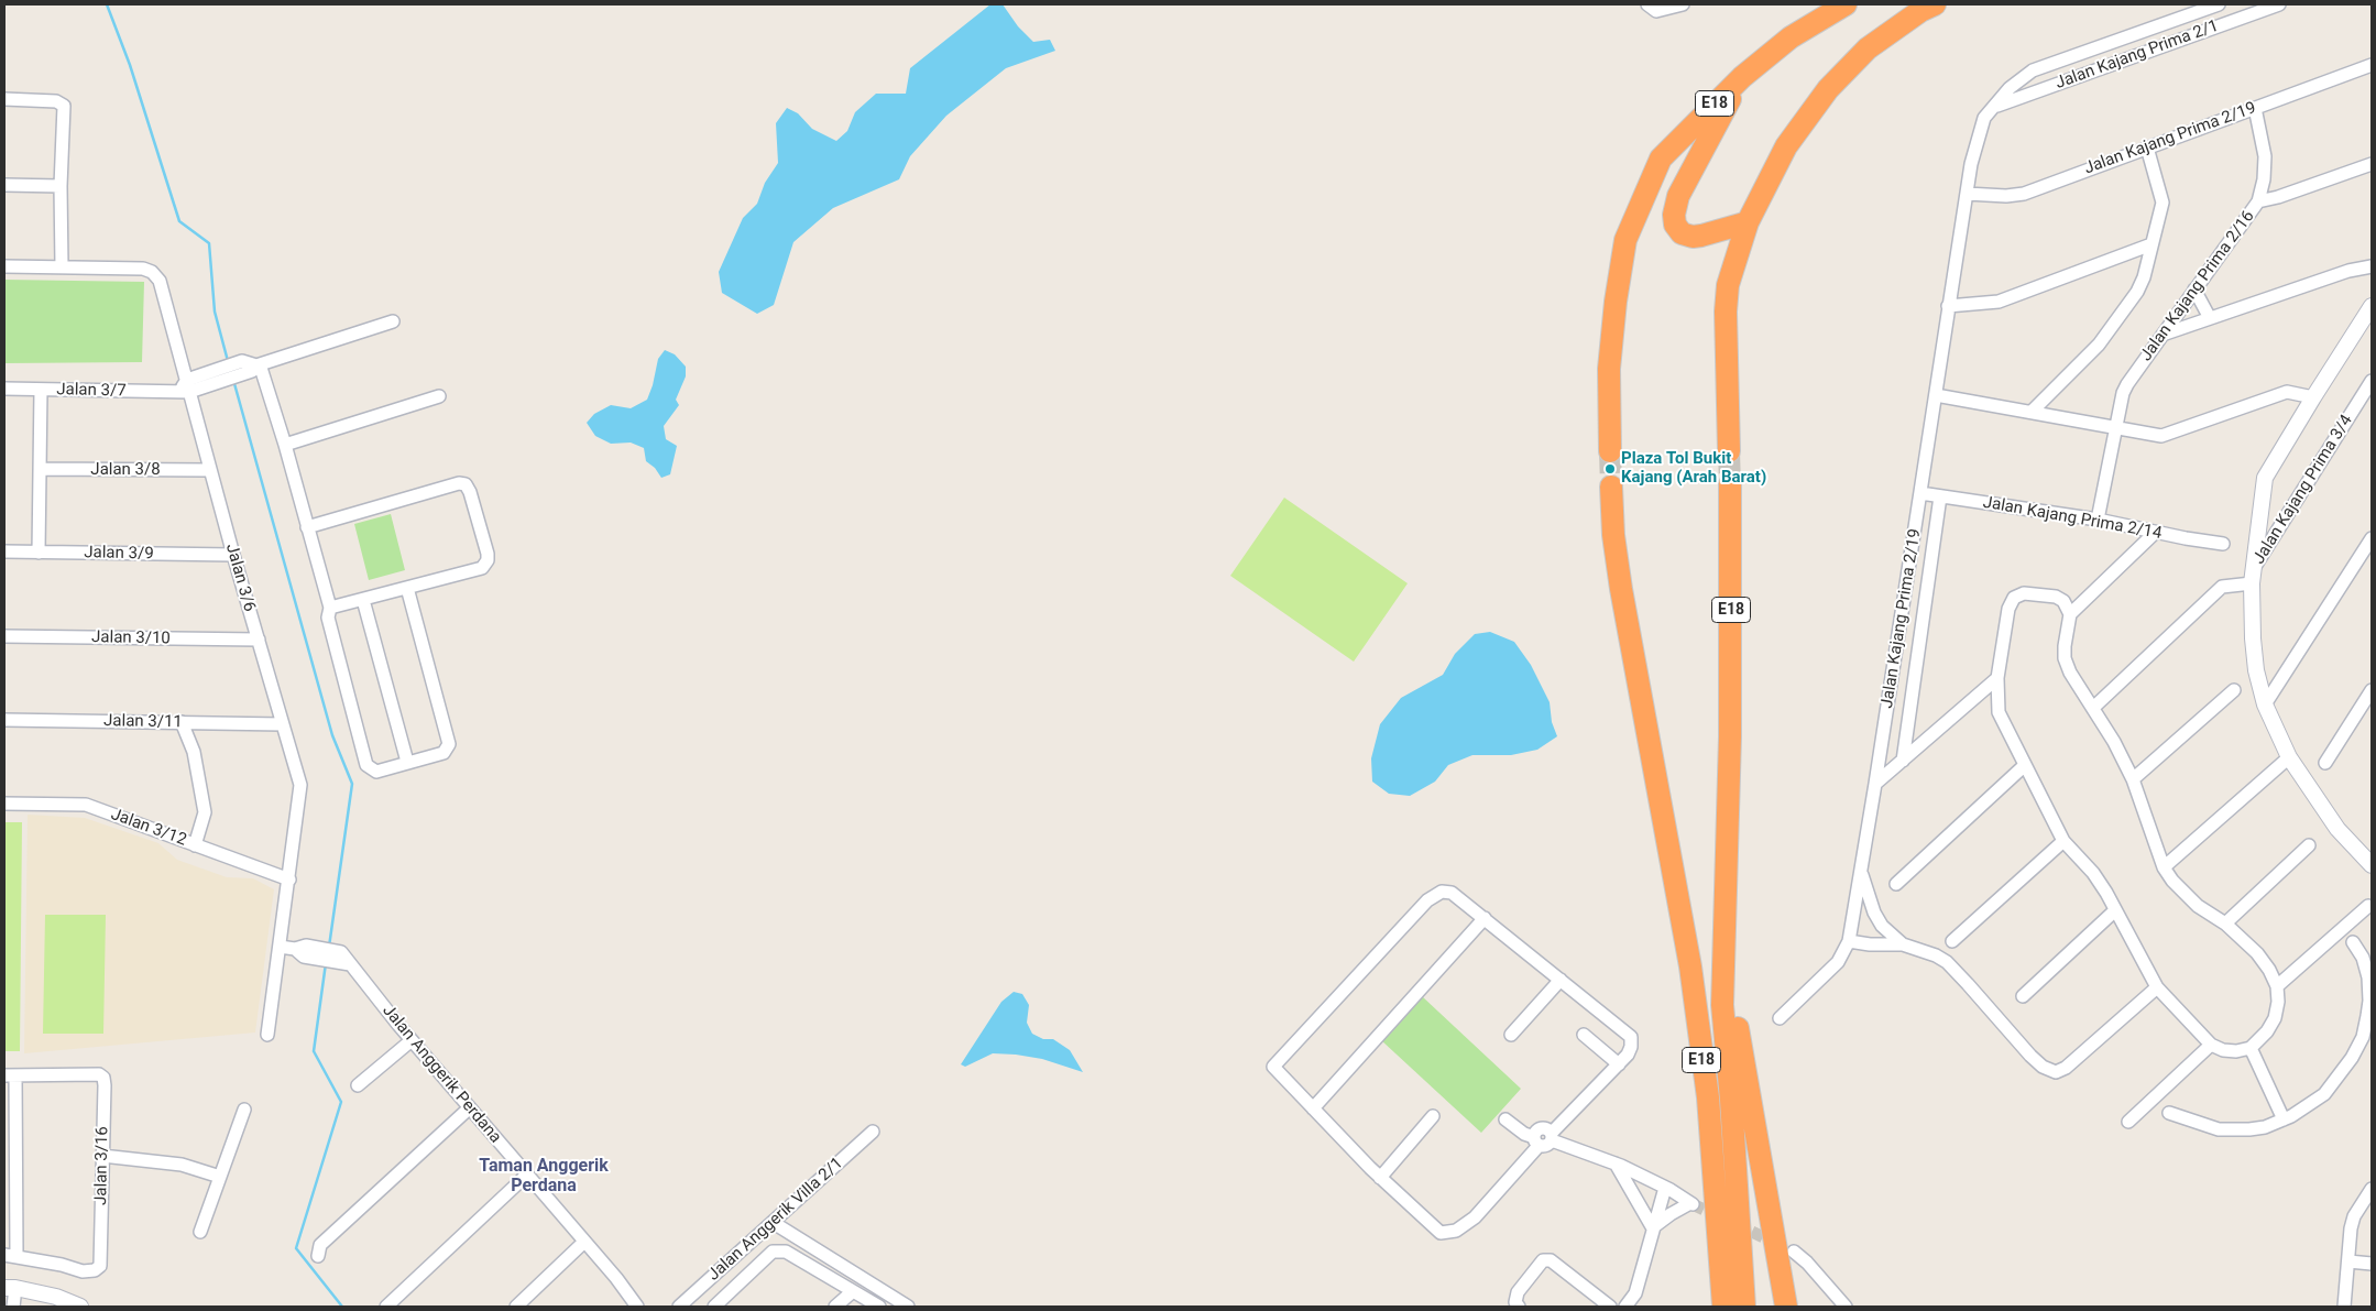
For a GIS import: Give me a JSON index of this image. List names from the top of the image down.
{
  "streets": {
    "highway": ["E18"],
    "street": [
      "Jalan Kajang Prima 2/1",
      "Jalan Kajang Prima 2/19",
      "Jalan Kajang Prima 2/16",
      "Jalan 3/7",
      "Jalan 3/8",
      "Jalan Kajang Prima 3/4",
      "Jalan Kajang Prima 2/14",
      "Jalan 3/9",
      "Jalan 3/6",
      "Jalan 3/10",
      "Jalan 3/11",
      "Jalan 3/12",
      "Jalan Anggerik Perdana",
      "Jalan 3/16",
      "Jalan Anggerik Villa 2/1"
    ]
  },
  "crossings": [
    ["Jalan Kajang Prima 2/1", "Jalan Kajang Prima 2/19"],
    ["Jalan Kajang Prima 2/19", "Jalan Kajang Prima 2/16"],
    ["Jalan Kajang Prima 2/19", "Jalan Kajang Prima 2/14"],
    ["Jalan Kajang Prima 2/16", "Jalan Kajang Prima 2/14"],
    ["Jalan 3/7", "Jalan 3/6"],
    ["Jalan 3/8", "Jalan 3/6"],
    ["Jalan 3/9", "Jalan 3/6"],
    ["Jalan 3/6", "Jalan 3/10"],
    ["Jalan 3/6", "Jalan 3/11"],
    ["Jalan 3/6", "Jalan 3/12"],
    ["Jalan 3/6", "Jalan Anggerik Perdana"]
  ],
  "districts": ["Taman Anggerik Perdana"],
  "places": ["Plaza Tol Bukit Kajang (Arah Barat)"]
}
